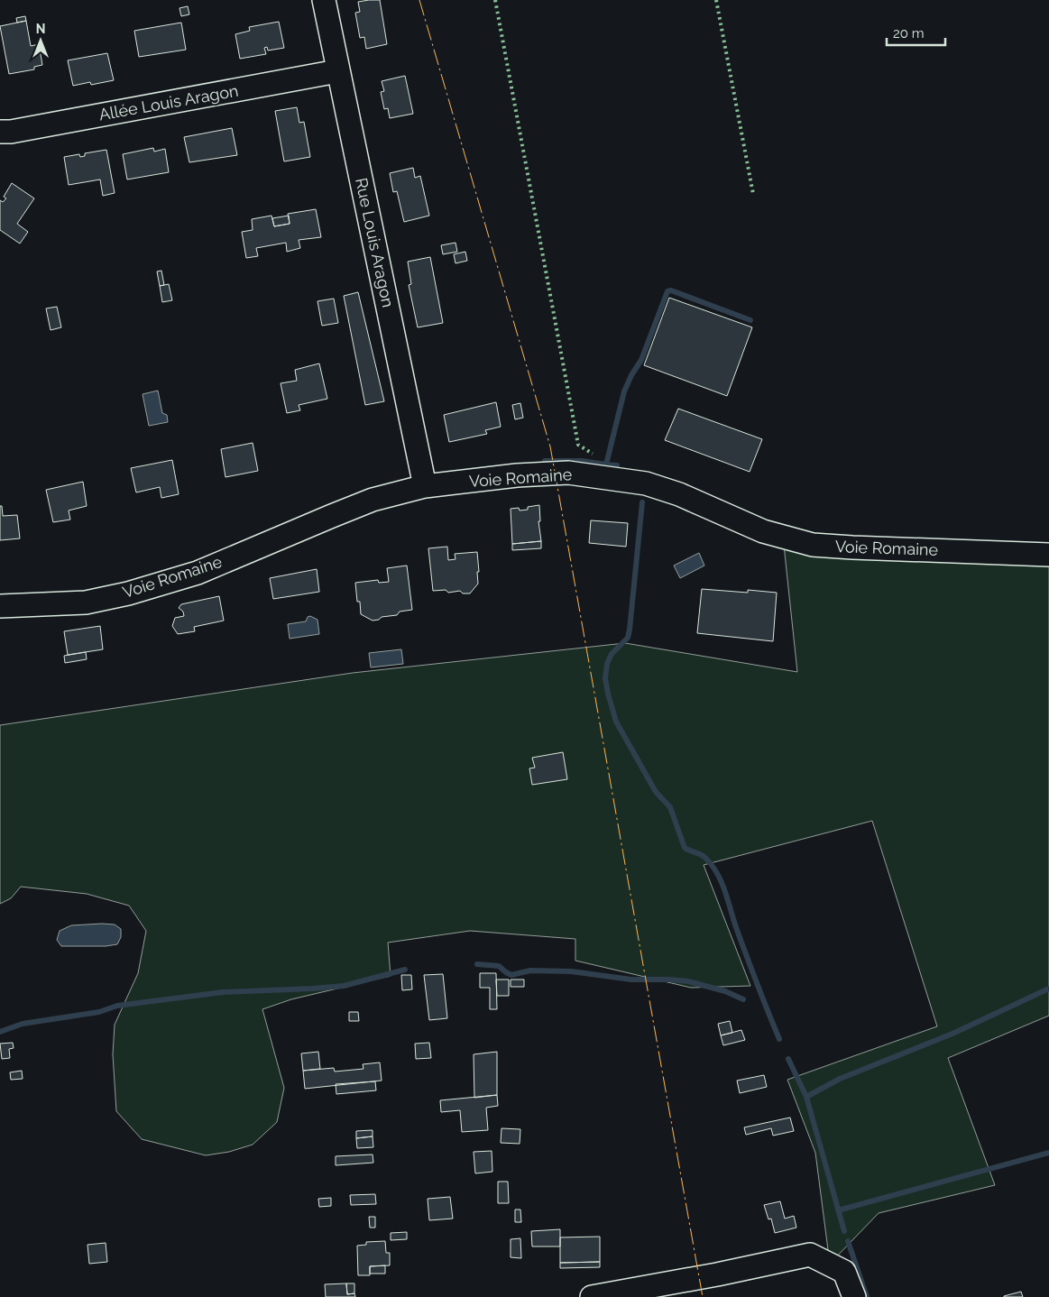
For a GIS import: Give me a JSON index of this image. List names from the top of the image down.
{
  "streets": {
    "street": ["Allée Louis Aragon", "Rue Louis Aragon", "Voie Romaine"]
  },
  "crossings": [
    ["Allée Louis Aragon", "Rue Louis Aragon"],
    ["Rue Louis Aragon", "Voie Romaine"]
  ],
  "scale_bar": "20 m",
  "north": "top"
}
